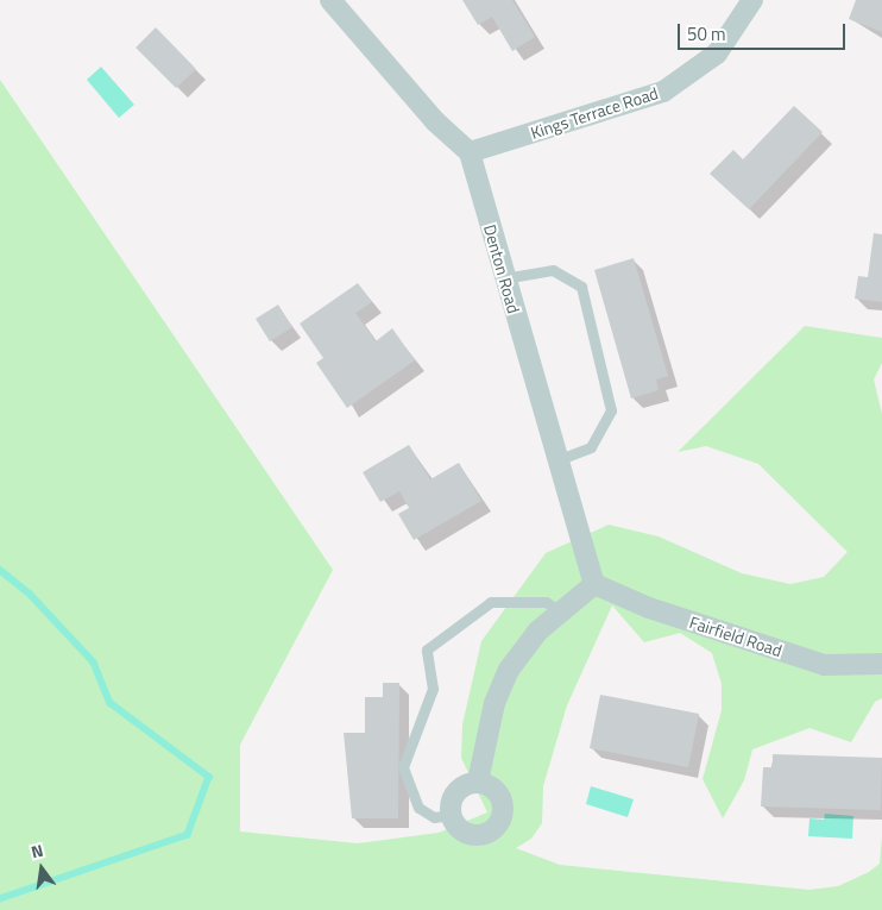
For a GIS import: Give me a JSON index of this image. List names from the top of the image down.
{
  "streets": {
    "street": ["Kings Terrace Road", "Denton Road", "Fairfield Road"]
  },
  "crossings": [
    ["Kings Terrace Road", "Denton Road"],
    ["Denton Road", "Fairfield Road"]
  ],
  "scale_bar": "50 m",
  "north": "top"
}
